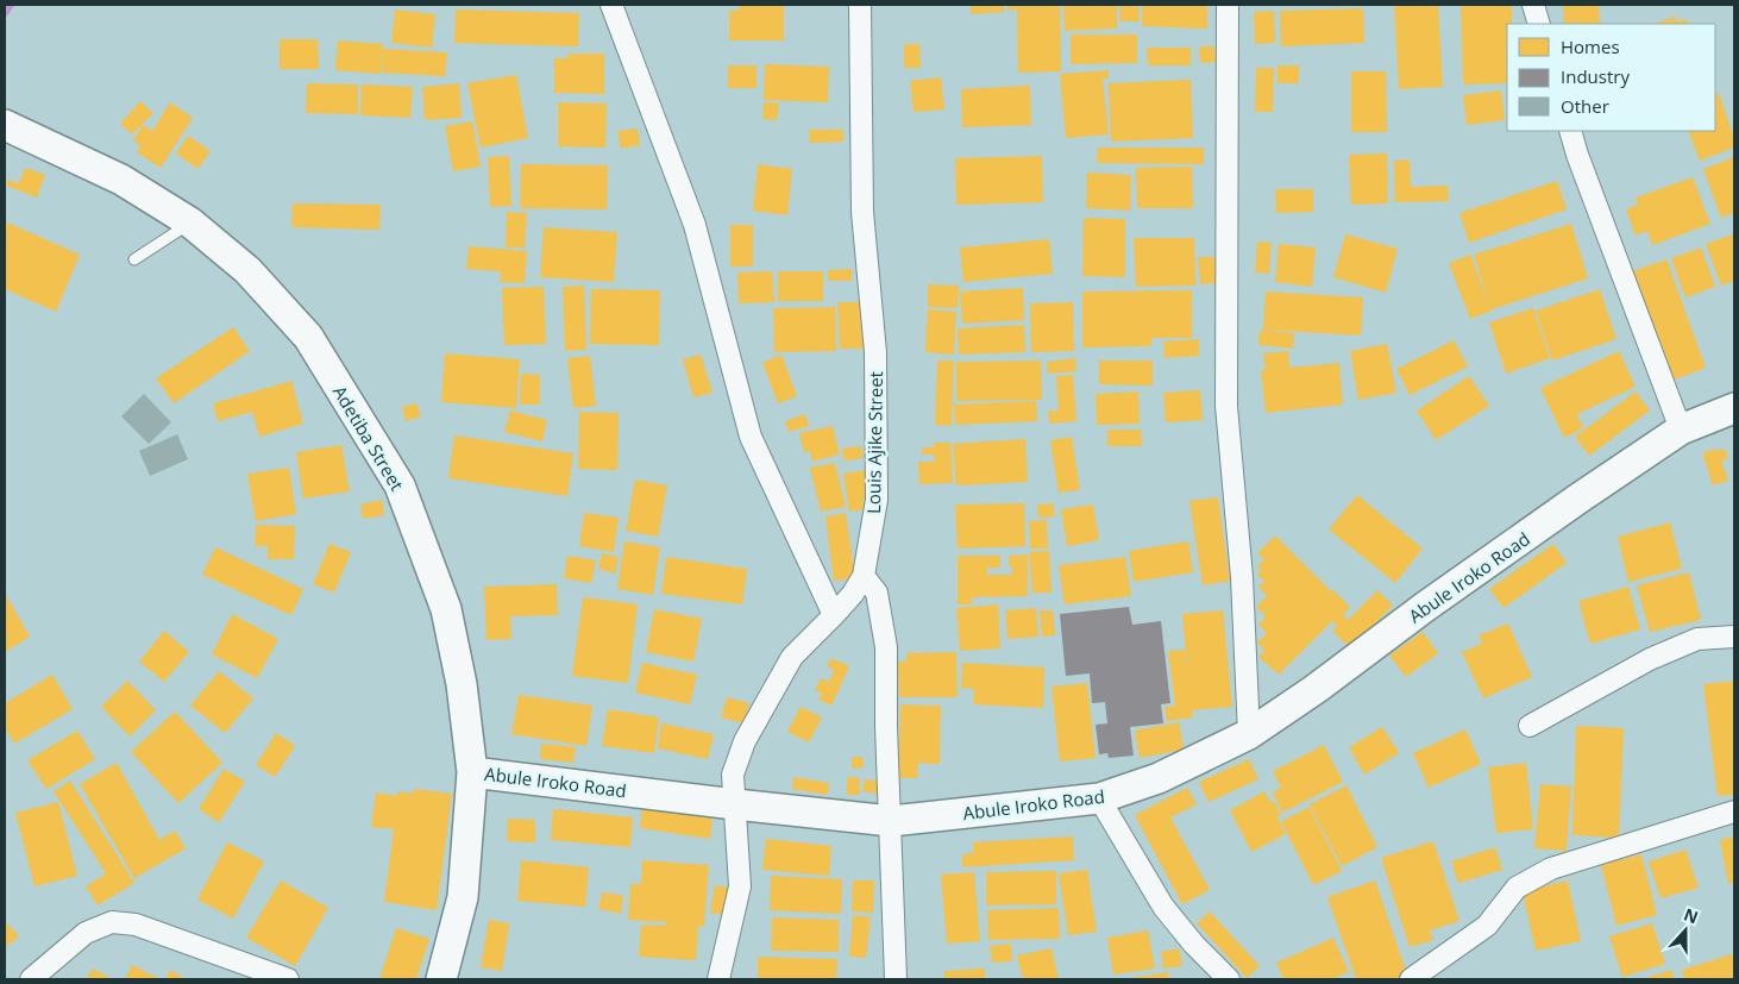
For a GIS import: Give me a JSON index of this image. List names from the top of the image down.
{
  "streets": {
    "street": ["Adetiba Street", "Louis Ajike Street", "Abule Iroko Road"]
  },
  "crossings": [
    ["Adetiba Street", "Abule Iroko Road"],
    ["Louis Ajike Street", "Abule Iroko Road"]
  ],
  "legend": ["Homes", "Industry", "Other"],
  "north": "top"
}
